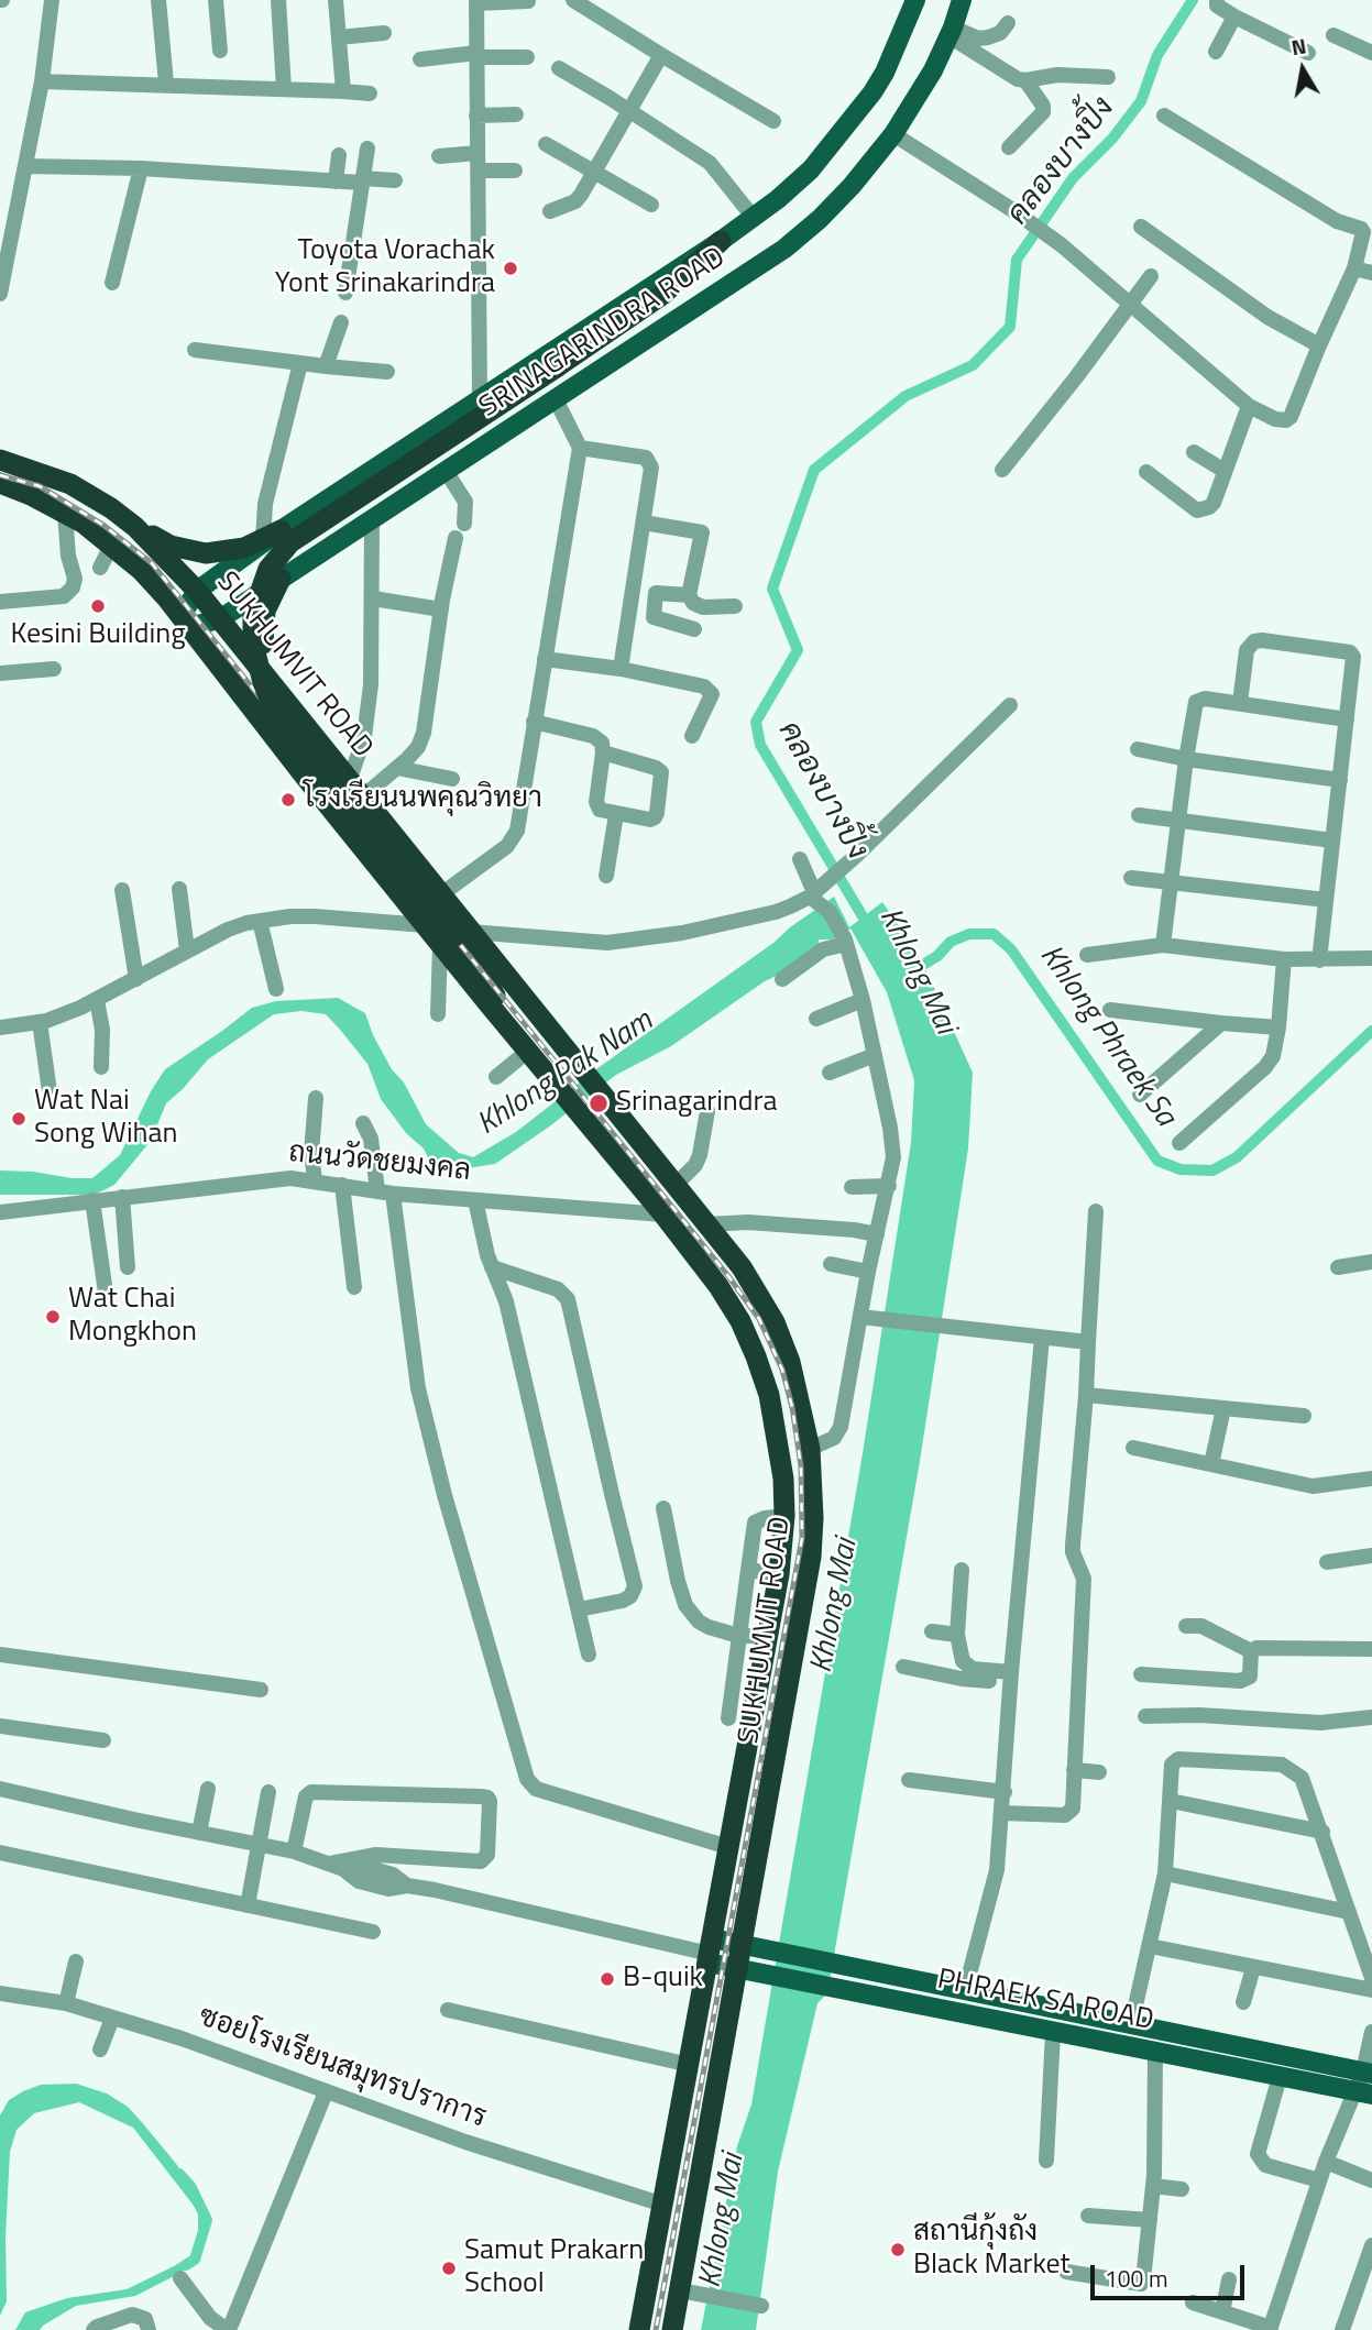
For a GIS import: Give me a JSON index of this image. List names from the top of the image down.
{
  "streets": {
    "highway": ["SUKHUMVIT ROAD"],
    "main road": ["SRINAGARINDRA ROAD", "PHRAEK SA ROAD"],
    "street": ["ถนนวัดชยมงคล", "ซอยโรงเรียนสมุทรปราการ"]
  },
  "crossings": [
    ["SRINAGARINDRA ROAD", "SUKHUMVIT ROAD"],
    ["SUKHUMVIT ROAD", "ถนนวัดชยมงคล"],
    ["SUKHUMVIT ROAD", "PHRAEK SA ROAD"],
    ["SUKHUMVIT ROAD", "ซอยโรงเรียนสมุทรปราการ"]
  ],
  "water": [
    "คลองบางปิ้ง",
    "Khlong Mai",
    "Khlong Phraek Sa",
    "Khlong Pak Nam"
  ],
  "places": [
    "Toyota Vorachak Yont Srinakarindra",
    "Kesini Building",
    "โรงเรียนนพคุณวิทยา",
    "Srinagarindra",
    "Wat Nai Song Wihan",
    "Wat Chai Mongkhon",
    "B-quik",
    "สถานีกุ้งถัง Black Market",
    "Samut Prakarn School"
  ],
  "scale_bar": "100 m",
  "north": "top"
}
